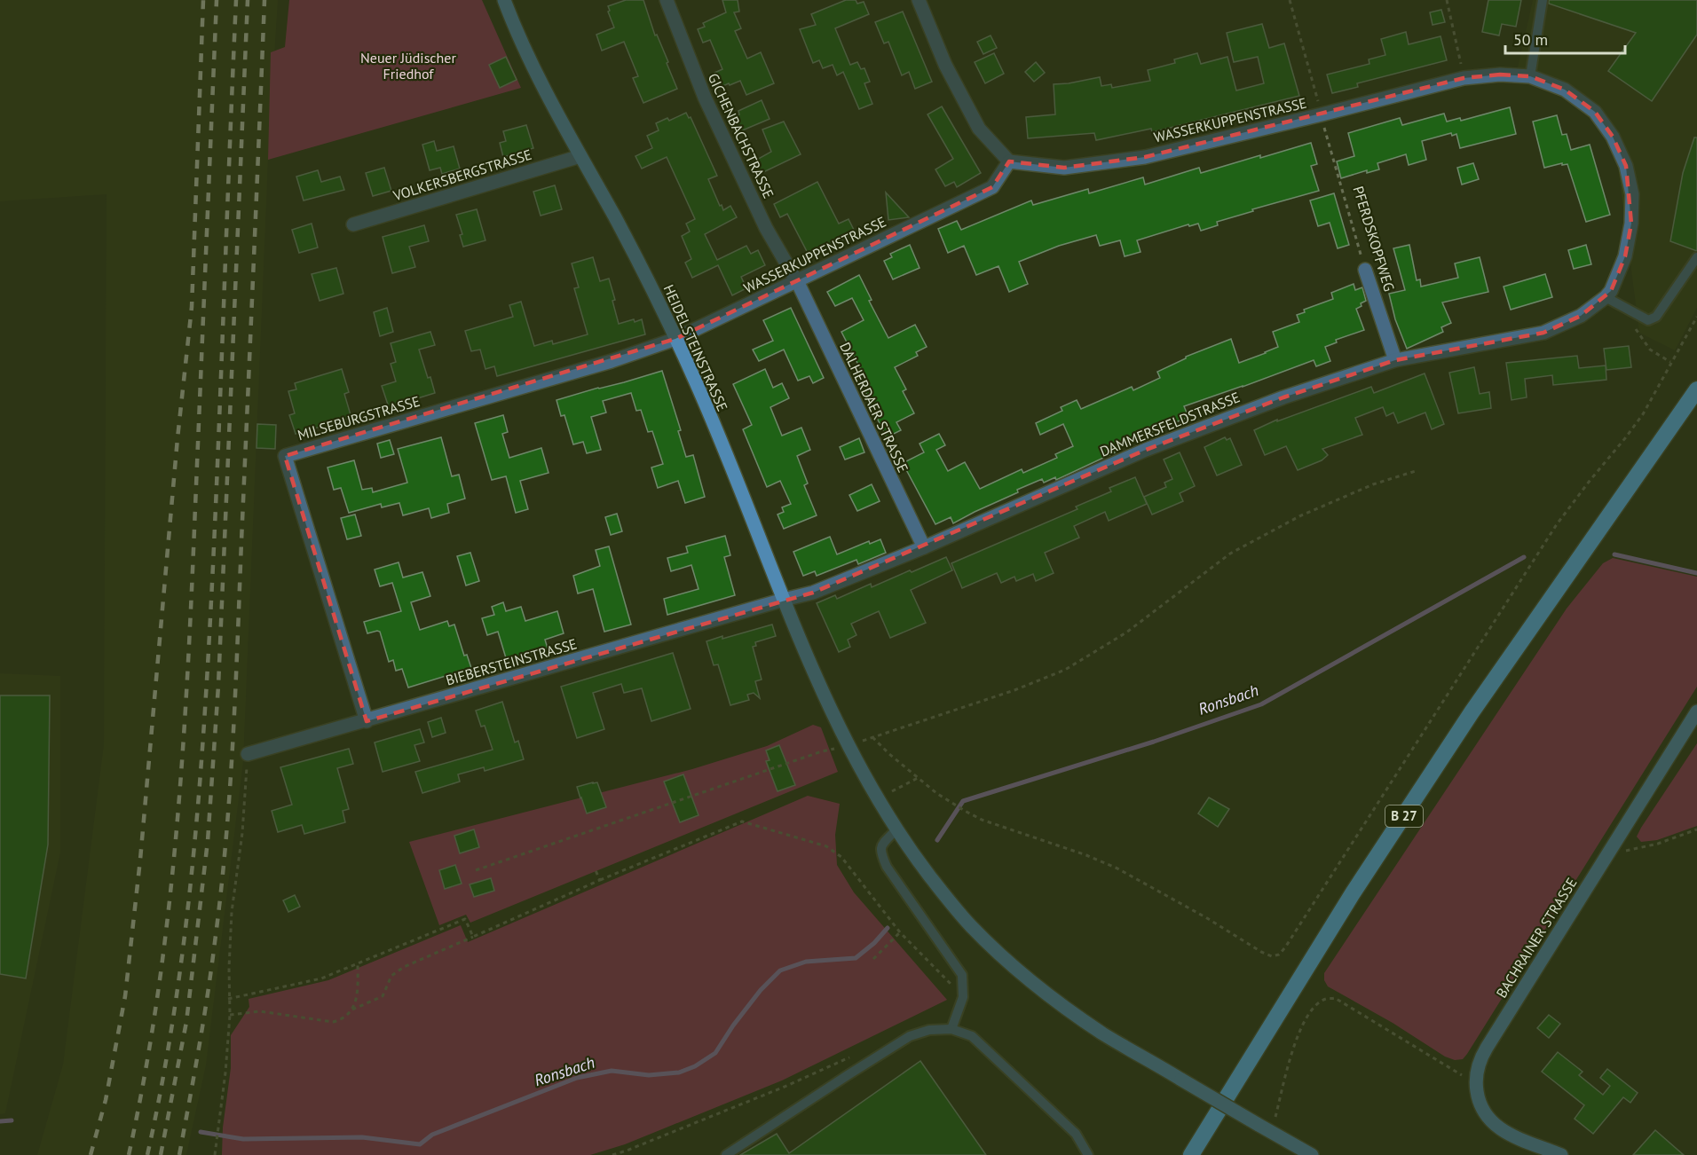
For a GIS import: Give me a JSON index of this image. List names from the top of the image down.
{
  "streets": {
    "highway": ["B 27"],
    "main road": ["HEIDELSTEINSTRASSE", "BACHRAINER STRASSE"],
    "street": [
      "WASSERKUPPENSTRASSE",
      "GICHENBACHSTRASSE",
      "VOLKERSBERGSTRASSE",
      "PFERDSKOPFWEG",
      "DALHERDAER STRASSE",
      "MILSEBURGSTRASSE",
      "DAMMERSFELDSTRASSE",
      "BIEBERSTEINSTRASSE"
    ]
  },
  "crossings": [
    ["WASSERKUPPENSTRASSE", "GICHENBACHSTRASSE"],
    ["WASSERKUPPENSTRASSE", "HEIDELSTEINSTRASSE"],
    ["WASSERKUPPENSTRASSE", "DALHERDAER STRASSE"],
    ["WASSERKUPPENSTRASSE", "MILSEBURGSTRASSE"],
    ["WASSERKUPPENSTRASSE", "DAMMERSFELDSTRASSE"],
    ["GICHENBACHSTRASSE", "DALHERDAER STRASSE"],
    ["VOLKERSBERGSTRASSE", "HEIDELSTEINSTRASSE"],
    ["PFERDSKOPFWEG", "DAMMERSFELDSTRASSE"],
    ["HEIDELSTEINSTRASSE", "MILSEBURGSTRASSE"],
    ["HEIDELSTEINSTRASSE", "DAMMERSFELDSTRASSE"],
    ["HEIDELSTEINSTRASSE", "BIEBERSTEINSTRASSE"],
    ["DALHERDAER STRASSE", "DAMMERSFELDSTRASSE"],
    ["MILSEBURGSTRASSE", "BIEBERSTEINSTRASSE"],
    ["DAMMERSFELDSTRASSE", "BIEBERSTEINSTRASSE"]
  ],
  "water": ["Ronsbach"],
  "parks": ["Neuer Jüdischer Friedhof"],
  "scale_bar": "50 m"
}
